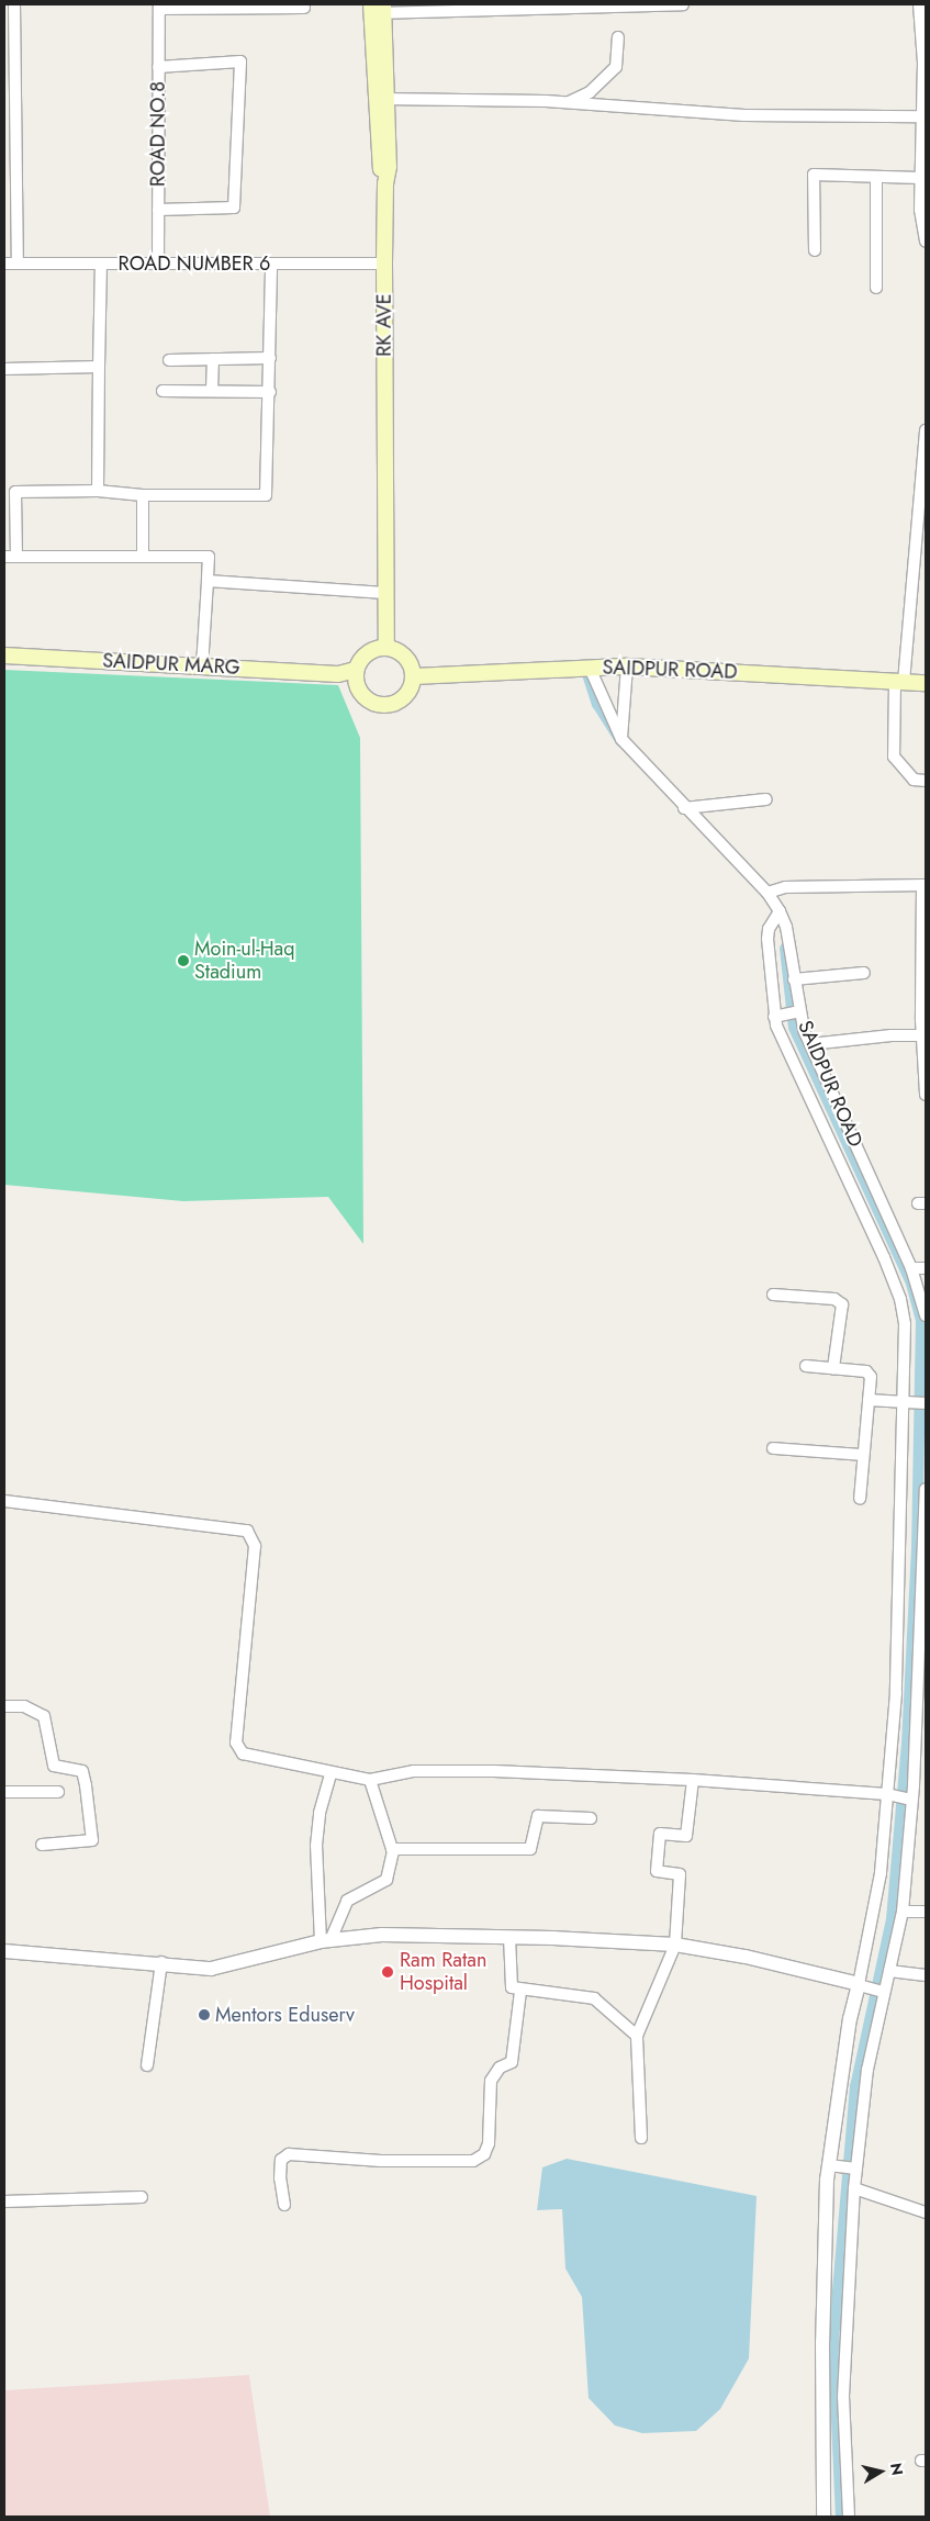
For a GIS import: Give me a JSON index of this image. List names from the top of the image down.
{
  "streets": {
    "main road": ["RK AVE", "SAIDPUR MARG", "SAIDPUR ROAD"],
    "street": ["ROAD NO.8", "ROAD NUMBER 6"]
  },
  "crossings": [
    ["ROAD NO.8", "ROAD NUMBER 6"],
    ["ROAD NUMBER 6", "RK AVE"],
    ["RK AVE", "SAIDPUR ROAD"]
  ],
  "places": ["Moin-ul-Haq Stadium", "Ram Ratan Hospital", "Mentors Eduserv"],
  "north": "right"
}
